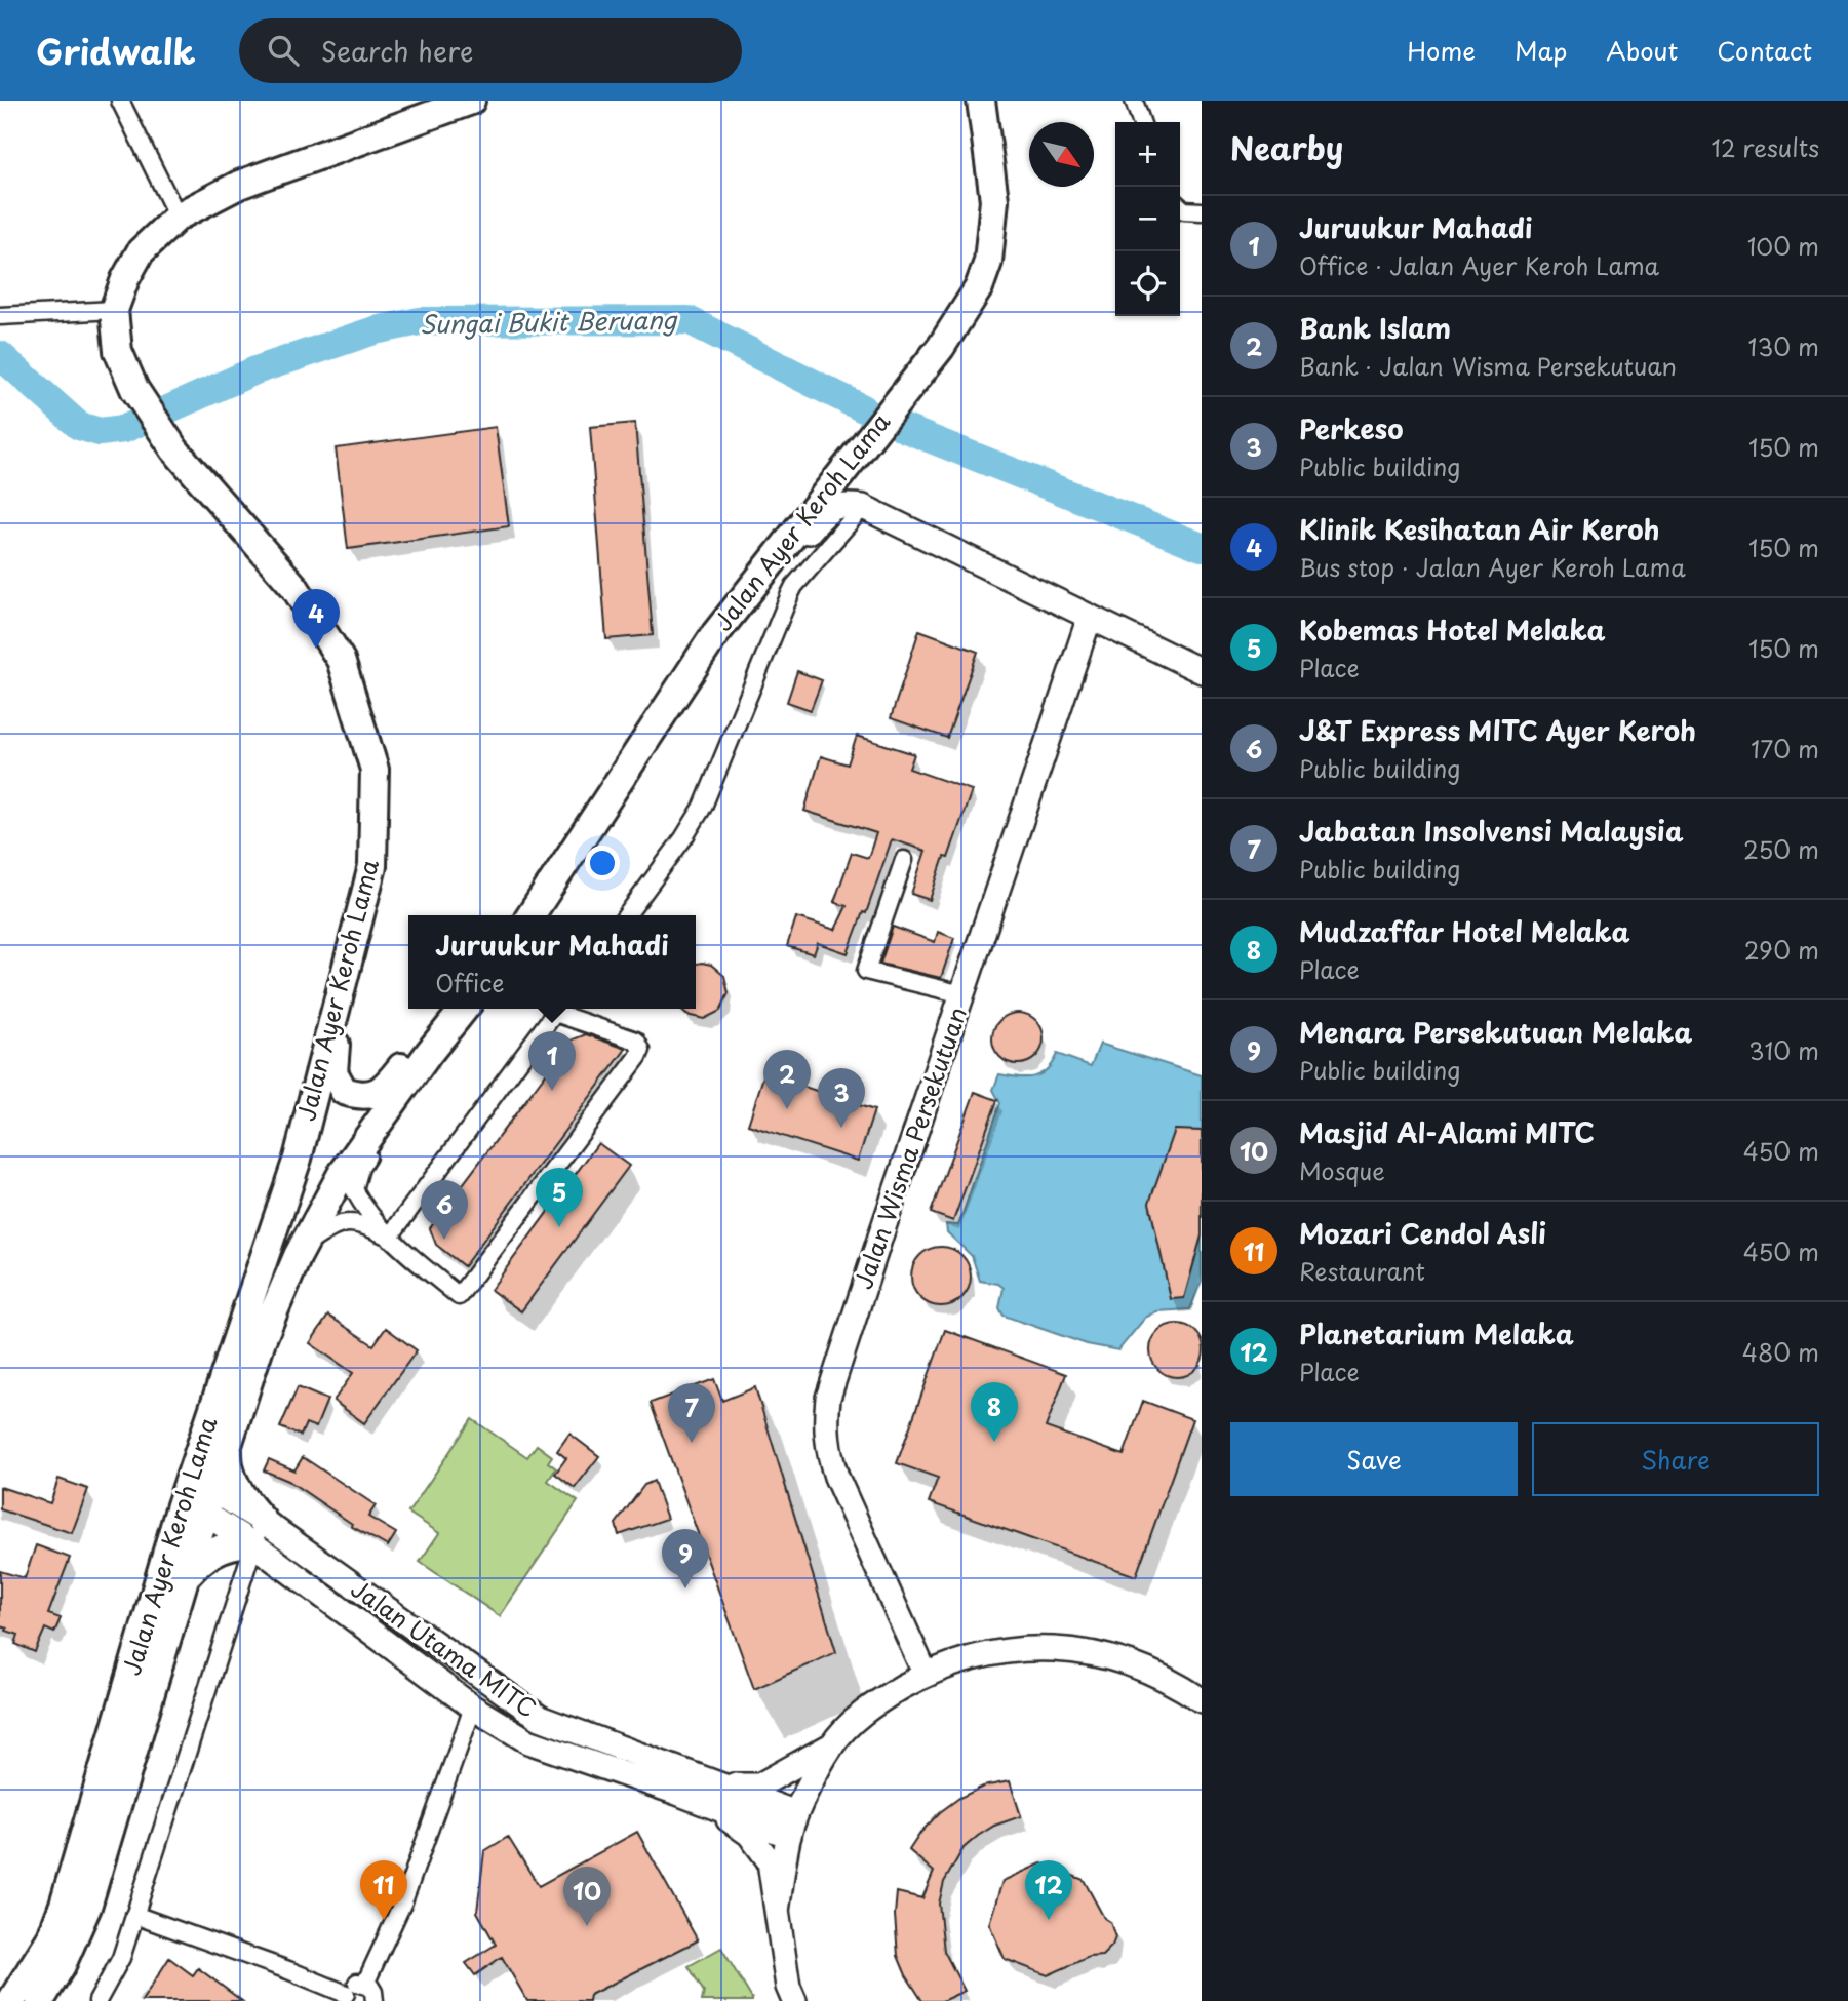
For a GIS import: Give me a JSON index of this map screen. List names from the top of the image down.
{
  "streets": {
    "main road": ["Jalan Ayer Keroh Lama", "Jalan Wisma Persekutuan", "Jalan Utama MITC"]
  },
  "water": ["Sungai Bukit Beruang"],
  "north": "bottom right",
  "page": {
    "header": "Gridwalk",
    "search": "Search here",
    "nav": [
      "Home",
      "Map",
      "About",
      "Contact"
    ],
    "heading": ["Nearby", "12 results"],
    "map_buttons": ["+", "−"],
    "list": [
      {
        "mark": "1",
        "name": "Juruukur Mahadi",
        "note": "Office · Jalan Ayer Keroh Lama",
        "value": "100 m"
      },
      {
        "mark": "2",
        "name": "Bank Islam",
        "note": "Bank · Jalan Wisma Persekutuan",
        "value": "130 m"
      },
      {
        "mark": "3",
        "name": "Perkeso",
        "note": "Public building",
        "value": "150 m"
      },
      {
        "mark": "4",
        "name": "Klinik Kesihatan Air Keroh",
        "note": "Bus stop · Jalan Ayer Keroh Lama",
        "value": "150 m"
      },
      {
        "mark": "5",
        "name": "Kobemas Hotel Melaka",
        "note": "Place",
        "value": "150 m"
      },
      {
        "mark": "6",
        "name": "J&T Express MITC Ayer Keroh",
        "note": "Public building",
        "value": "170 m"
      },
      {
        "mark": "7",
        "name": "Jabatan Insolvensi Malaysia",
        "note": "Public building",
        "value": "250 m"
      },
      {
        "mark": "8",
        "name": "Mudzaffar Hotel Melaka",
        "note": "Place",
        "value": "290 m"
      },
      {
        "mark": "9",
        "name": "Menara Persekutuan Melaka",
        "note": "Public building",
        "value": "310 m"
      },
      {
        "mark": "10",
        "name": "Masjid Al-Alami MITC",
        "note": "Mosque",
        "value": "450 m"
      },
      {
        "mark": "11",
        "name": "Mozari Cendol Asli",
        "note": "Restaurant",
        "value": "450 m"
      },
      {
        "mark": "12",
        "name": "Planetarium Melaka",
        "note": "Place",
        "value": "480 m"
      }
    ],
    "pins": [
      "4",
      "1",
      "2",
      "3",
      "5",
      "6",
      "8",
      "7",
      "9",
      "11",
      "12",
      "10"
    ],
    "popup": ["Juruukur Mahadi", "Office"],
    "buttons": ["Save", "Share"]
  }
}
